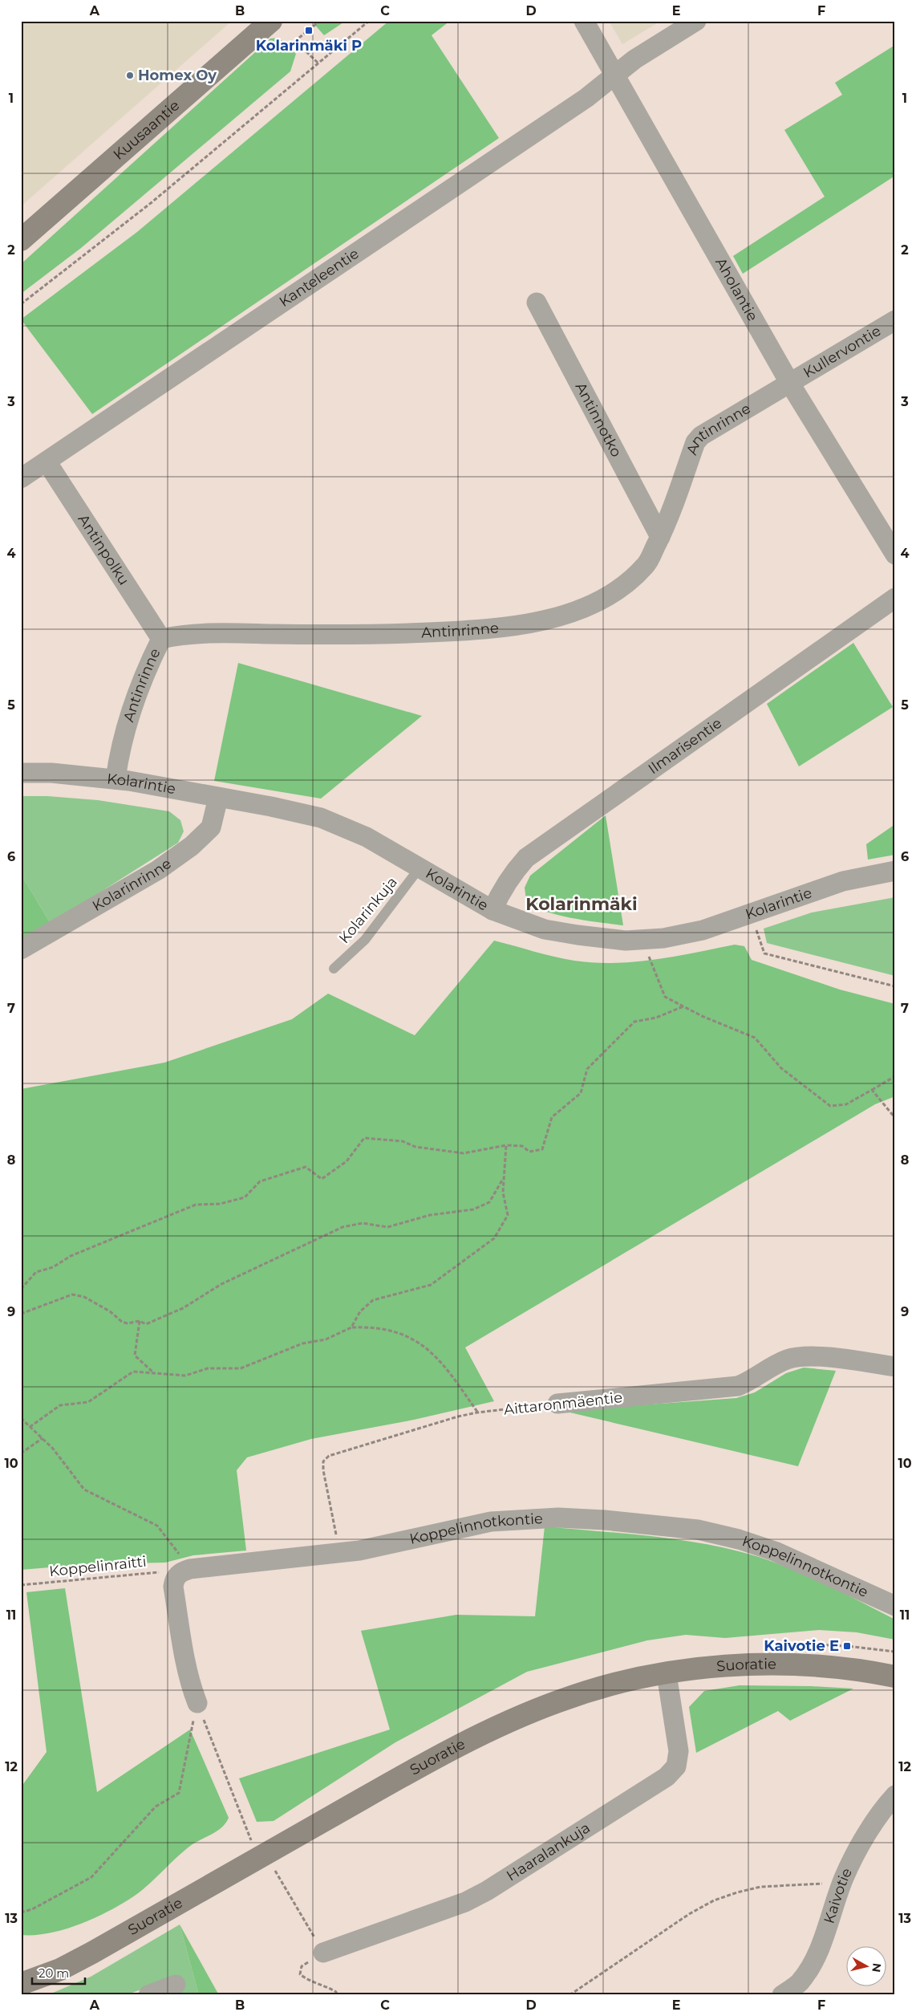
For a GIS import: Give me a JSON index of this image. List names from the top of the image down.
{
  "streets": {
    "street": [
      "Kuusaantie",
      "Kanteleentie",
      "Aholantie",
      "Kullervontie",
      "Antinnotko",
      "Antinrinne",
      "Antinpolku",
      "Ilmarisentie",
      "Kolarintie",
      "Kolarinrinne",
      "Aittaronmäentie",
      "Koppelinnotkontie",
      "Suoratie",
      "Haaralankuja",
      "Kaivotie"
    ],
    "lane": ["Kolarinkuja"],
    "path": ["Koppelinraitti"]
  },
  "crossings": [
    ["Kanteleentie", "Aholantie"],
    ["Kanteleentie", "Antinpolku"],
    ["Aholantie", "Kullervontie"],
    ["Aholantie", "Antinrinne"],
    ["Kullervontie", "Antinrinne"],
    ["Antinnotko", "Antinrinne"],
    ["Antinrinne", "Antinpolku"],
    ["Antinrinne", "Kolarintie"],
    ["Ilmarisentie", "Kolarintie"],
    ["Kolarintie", "Kolarinrinne"],
    ["Kolarintie", "Kolarinkuja"],
    ["Aittaronmäentie", "Koppelinnotkontie"],
    ["Koppelinnotkontie", "Koppelinraitti"],
    ["Suoratie", "Haaralankuja"]
  ],
  "districts": ["Kolarinmäki"],
  "places": {
    "transit": ["Kolarinmäki P", "Kaivotie E"],
    "other": ["Homex Oy"]
  },
  "scale_bar": "20 m",
  "north": "right",
  "grid": {
    "columns": [
      "A",
      "B",
      "C",
      "D",
      "E",
      "F"
    ],
    "rows": [
      "1",
      "2",
      "3",
      "4",
      "5",
      "6",
      "7",
      "8",
      "9",
      "10",
      "11",
      "12",
      "13"
    ]
  }
}
